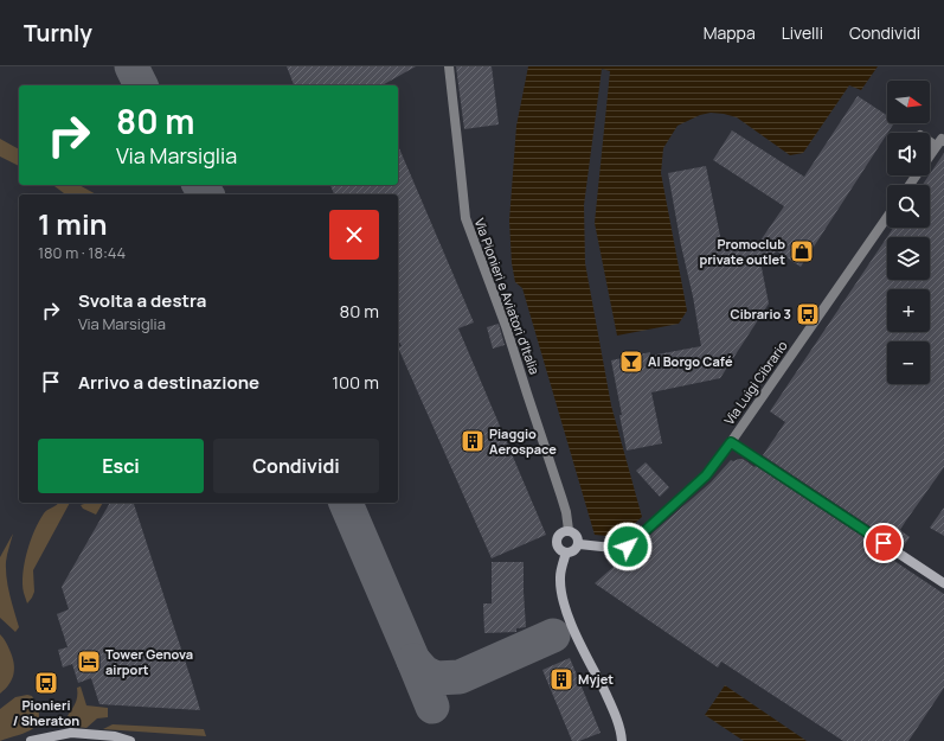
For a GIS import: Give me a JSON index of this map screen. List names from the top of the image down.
{
  "streets": {
    "street": ["Via Pionieri e Aviatori d'Italia", "Via Luigi Cibrario"]
  },
  "crossings": [
    ["Via Pionieri e Aviatori d'Italia", "Via Luigi Cibrario"]
  ],
  "places": {
    "shop": ["Promoclub private outlet"],
    "bus stop": ["Cibrario 3", "Pionieri / Sheraton"],
    "bar": ["Al Borgo Café"],
    "building": ["Piaggio Aerospace", "Myjet"],
    "hotel": ["Tower Genova airport"]
  },
  "north": "right",
  "page": {
    "header": "Turnly",
    "nav": ["Mappa", "Livelli", "Condividi"],
    "map_buttons": ["+", "−"],
    "turn": ["80 m", "Via Marsiglia"],
    "heading": ["1 min", "180 m · 18:44"],
    "list": [
      {
        "name": "Svolta a destra",
        "note": "Via Marsiglia",
        "value": "80 m"
      },
      {
        "name": "Arrivo a destinazione",
        "value": "100 m"
      }
    ],
    "buttons": ["Esci", "Condividi"]
  }
}
